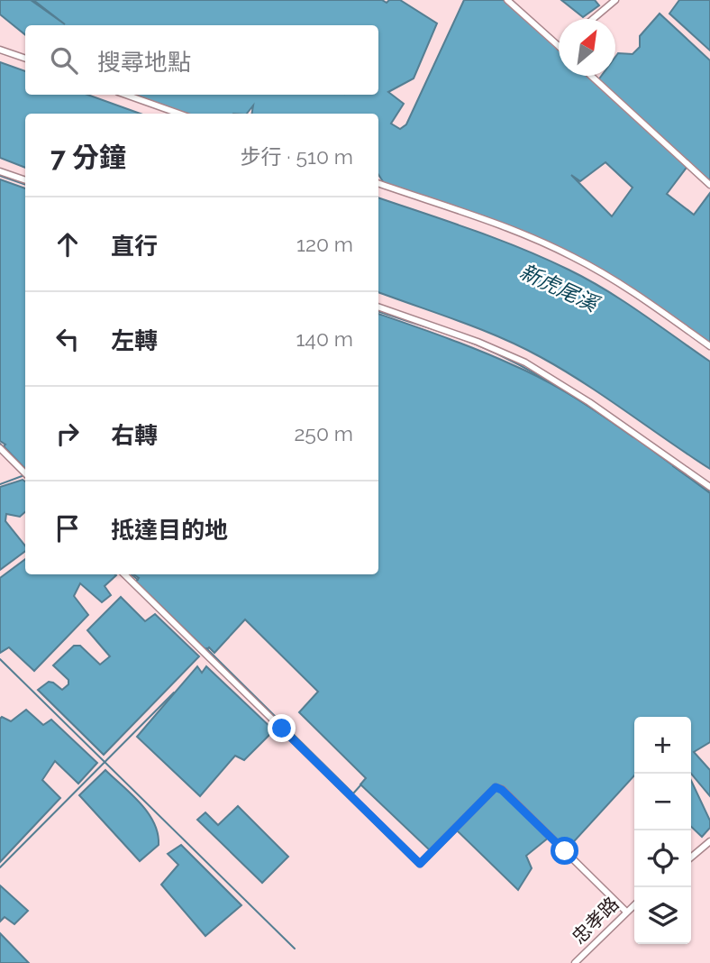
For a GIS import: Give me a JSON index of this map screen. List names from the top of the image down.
{
  "streets": {
    "street": ["忠孝路"]
  },
  "water": ["新虎尾溪"],
  "north": "top right",
  "page": {
    "search": "搜尋地點",
    "heading": ["7 分鐘", "步行 · 510 m"],
    "list": [
      ["直行", "120 m"],
      ["左轉", "140 m"],
      ["右轉", "250 m"],
      "抵達目的地"
    ],
    "map_buttons": ["+", "−"]
  }
}
